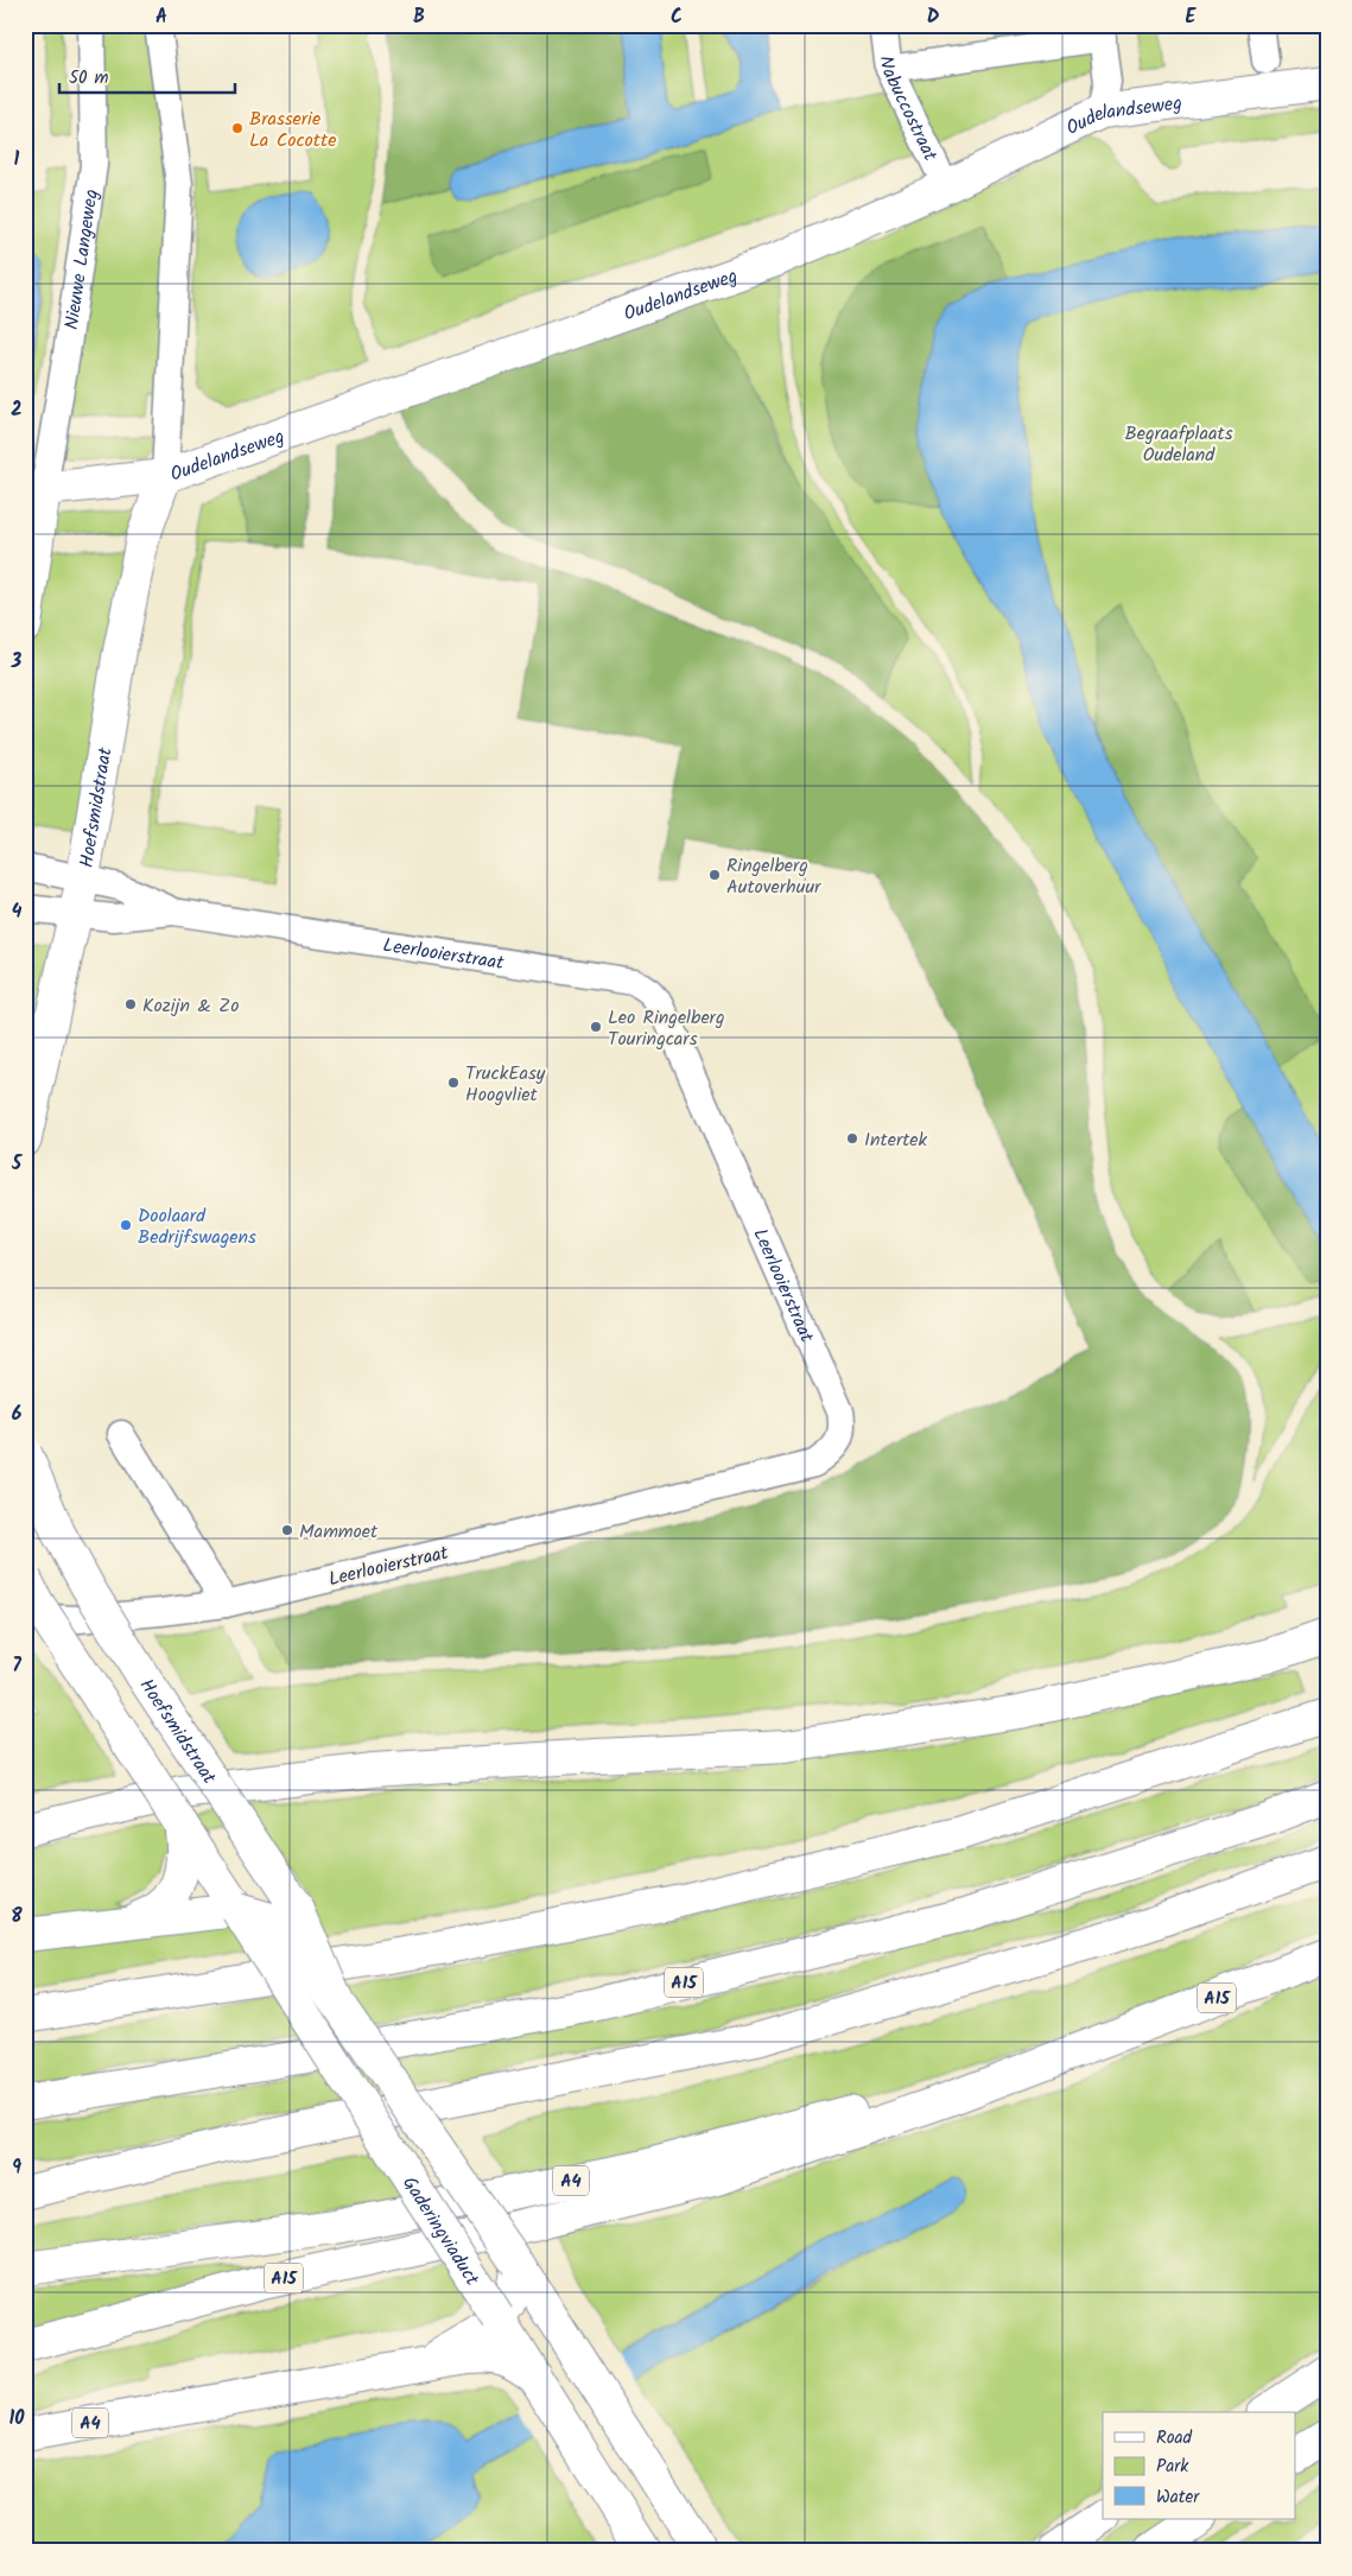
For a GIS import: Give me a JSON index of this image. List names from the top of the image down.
{
  "streets": {
    "main road": [
      "Oudelandseweg",
      "Hoefsmidstraat",
      "A15",
      "A4",
      "Gaderingviaduct"
    ],
    "street": ["Nabuccostraat", "Nieuwe Langeweg", "Leerlooierstraat"]
  },
  "crossings": [
    ["Nabuccostraat", "Oudelandseweg"],
    ["Oudelandseweg", "Nieuwe Langeweg"],
    ["Oudelandseweg", "Hoefsmidstraat"],
    ["Hoefsmidstraat", "Leerlooierstraat"],
    ["A15", "A4"],
    ["A4", "Gaderingviaduct"]
  ],
  "parks": ["Begraafplaats Oudeland"],
  "places": [
    "Brasserie La Cocotte",
    "Ringelberg Autoverhuur",
    "Kozijn & Zo",
    "Leo Ringelberg Touringcars",
    "TruckEasy Hoogvliet",
    "Intertek",
    "Doolaard Bedrijfswagens",
    "Mammoet"
  ],
  "legend": ["Road", "Park", "Water"],
  "scale_bar": "50 m",
  "grid": {
    "columns": [
      "A",
      "B",
      "C",
      "D",
      "E"
    ],
    "rows": [
      "1",
      "2",
      "3",
      "4",
      "5",
      "6",
      "7",
      "8",
      "9",
      "10"
    ]
  }
}
